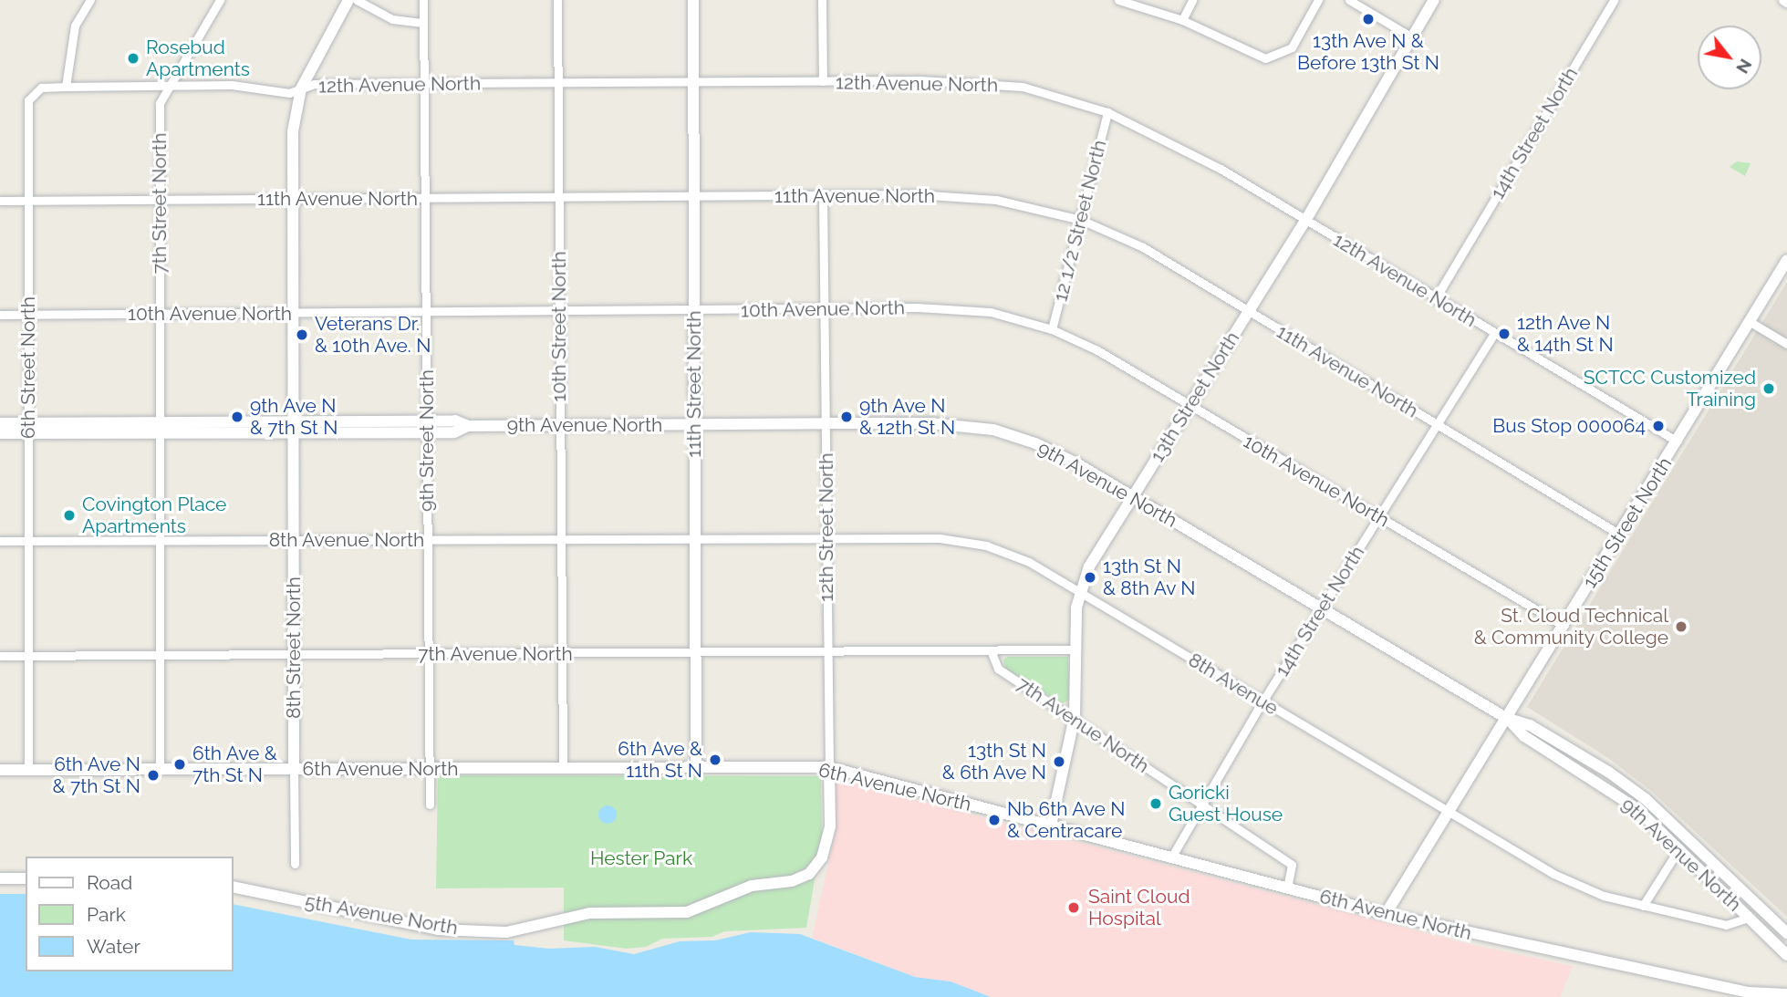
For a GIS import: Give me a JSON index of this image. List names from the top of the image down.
{
  "streets": {
    "street": [
      "12th Avenue North",
      "14th Street North",
      "11th Avenue North",
      "7th Street North",
      "12 1/2 Street North",
      "10th Avenue North",
      "10th Street North",
      "6th Street North",
      "11th Street North",
      "13th Street North",
      "9th Avenue North",
      "9th Street North",
      "15th Street North",
      "12th Street North",
      "8th Avenue North",
      "8th Street North",
      "7th Avenue North",
      "8th Avenue",
      "6th Avenue North",
      "5th Avenue North"
    ]
  },
  "crossings": [
    ["12th Avenue North", "14th Street North"],
    ["12th Avenue North", "7th Street North"],
    ["12th Avenue North", "12 1/2 Street North"],
    ["12th Avenue North", "10th Street North"],
    ["12th Avenue North", "6th Street North"],
    ["12th Avenue North", "11th Street North"],
    ["12th Avenue North", "13th Street North"],
    ["12th Avenue North", "9th Street North"],
    ["12th Avenue North", "15th Street North"],
    ["12th Avenue North", "8th Street North"],
    ["14th Street North", "11th Avenue North"],
    ["14th Street North", "10th Avenue North"],
    ["14th Street North", "9th Avenue North"],
    ["14th Street North", "7th Avenue North"],
    ["14th Street North", "8th Avenue"],
    ["14th Street North", "6th Avenue North"],
    ["11th Avenue North", "7th Street North"],
    ["11th Avenue North", "12 1/2 Street North"],
    ["11th Avenue North", "10th Street North"],
    ["11th Avenue North", "6th Street North"],
    ["11th Avenue North", "11th Street North"],
    ["11th Avenue North", "13th Street North"],
    ["11th Avenue North", "9th Street North"],
    ["11th Avenue North", "15th Street North"],
    ["11th Avenue North", "12th Street North"],
    ["11th Avenue North", "8th Street North"],
    ["7th Street North", "10th Avenue North"],
    ["7th Street North", "9th Avenue North"],
    ["7th Street North", "8th Avenue North"],
    ["7th Street North", "7th Avenue North"],
    ["7th Street North", "6th Avenue North"],
    ["12 1/2 Street North", "10th Avenue North"],
    ["10th Avenue North", "10th Street North"],
    ["10th Avenue North", "6th Street North"],
    ["10th Avenue North", "11th Street North"],
    ["10th Avenue North", "13th Street North"],
    ["10th Avenue North", "9th Street North"],
    ["10th Avenue North", "15th Street North"],
    ["10th Avenue North", "12th Street North"],
    ["10th Avenue North", "8th Street North"],
    ["10th Street North", "9th Avenue North"],
    ["10th Street North", "8th Avenue North"],
    ["10th Street North", "7th Avenue North"],
    ["10th Street North", "6th Avenue North"],
    ["6th Street North", "9th Avenue North"],
    ["6th Street North", "8th Avenue North"],
    ["6th Street North", "7th Avenue North"],
    ["6th Street North", "6th Avenue North"],
    ["11th Street North", "9th Avenue North"],
    ["11th Street North", "8th Avenue North"],
    ["11th Street North", "7th Avenue North"],
    ["11th Street North", "8th Avenue"],
    ["11th Street North", "6th Avenue North"],
    ["13th Street North", "9th Avenue North"],
    ["13th Street North", "7th Avenue North"],
    ["13th Street North", "8th Avenue"],
    ["13th Street North", "6th Avenue North"],
    ["9th Avenue North", "9th Street North"],
    ["9th Avenue North", "15th Street North"],
    ["9th Avenue North", "12th Street North"],
    ["9th Avenue North", "8th Street North"],
    ["9th Avenue North", "8th Avenue"],
    ["9th Street North", "8th Avenue North"],
    ["9th Street North", "7th Avenue North"],
    ["9th Street North", "6th Avenue North"],
    ["15th Street North", "8th Avenue"],
    ["15th Street North", "6th Avenue North"],
    ["12th Street North", "7th Avenue North"],
    ["12th Street North", "8th Avenue"],
    ["12th Street North", "6th Avenue North"],
    ["12th Street North", "5th Avenue North"],
    ["8th Avenue North", "8th Street North"],
    ["8th Avenue North", "8th Avenue"],
    ["8th Street North", "7th Avenue North"],
    ["8th Street North", "6th Avenue North"],
    ["7th Avenue North", "6th Avenue North"]
  ],
  "parks": ["Hester Park"],
  "places": [
    "13th Ave N & Before 13th St N",
    "Rosebud Apartments",
    "12th Ave N & 14th St N",
    "Veterans Dr. & 10th Ave. N",
    "SCTCC Customized Training",
    "9th Ave N & 7th St N",
    "9th Ave N & 12th St N",
    "Bus Stop 000064",
    "Covington Place Apartments",
    "13th St N & 8th Av N",
    "St. Cloud Technical & Community College",
    "6th Ave & 11th St N",
    "13th St N & 6th Ave N",
    "6th Ave & 7th St N",
    "6th Ave N & 7th St N",
    "Goricki Guest House",
    "Nb 6th Ave N & Centracare",
    "Saint Cloud Hospital"
  ],
  "legend": ["Road", "Park", "Water"],
  "north": "bottom right"
}
